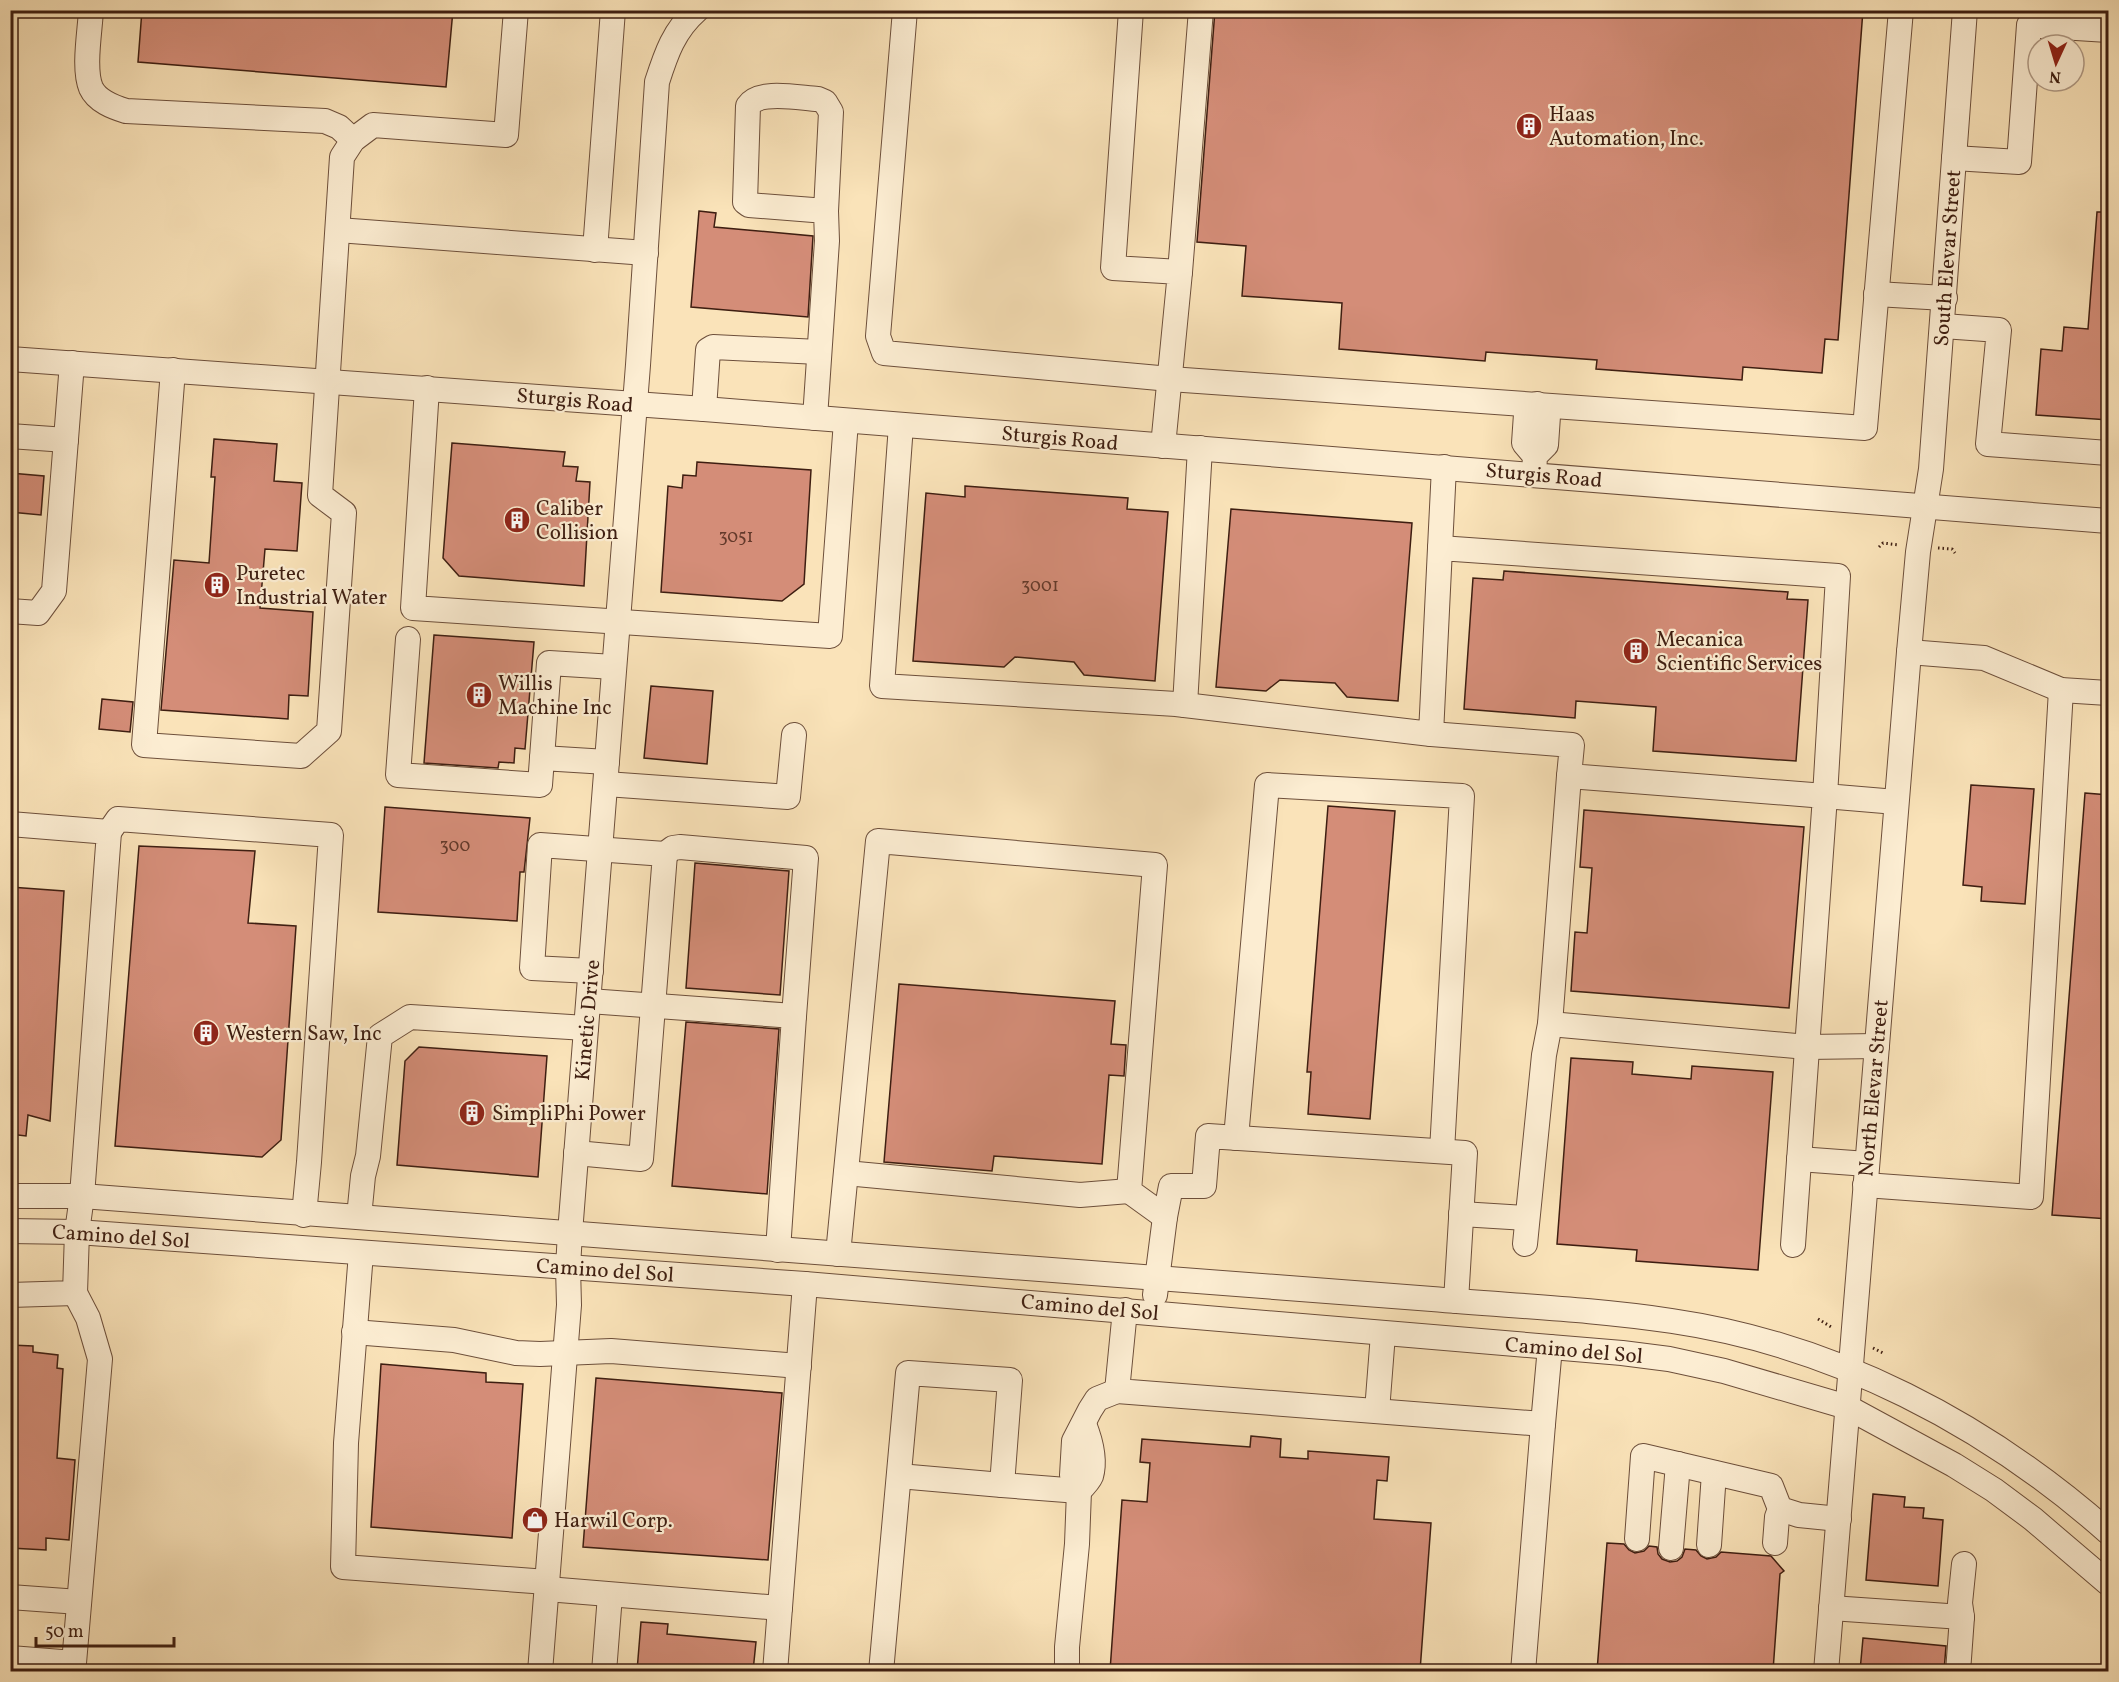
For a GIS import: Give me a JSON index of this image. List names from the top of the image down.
{
  "streets": {
    "street": [
      "South Elevar Street",
      "Sturgis Road",
      "Kinetic Drive",
      "North Elevar Street",
      "Camino del Sol"
    ]
  },
  "crossings": [
    ["South Elevar Street", "Sturgis Road"],
    ["South Elevar Street", "North Elevar Street"],
    ["Sturgis Road", "Kinetic Drive"],
    ["Sturgis Road", "North Elevar Street"],
    ["Kinetic Drive", "Camino del Sol"],
    ["North Elevar Street", "Camino del Sol"]
  ],
  "places": {
    "building": [
      "Haas Automation, Inc.",
      "Caliber Collision",
      "Puretec Industrial Water",
      "Mecanica Scientific Services",
      "Willis Machine Inc",
      "Western Saw, Inc",
      "SimpliPhi Power"
    ],
    "shop": ["Harwil Corp."]
  },
  "house_numbers": ["3051", "3001", "300"],
  "scale_bar": "50 m",
  "north": "bottom"
}
